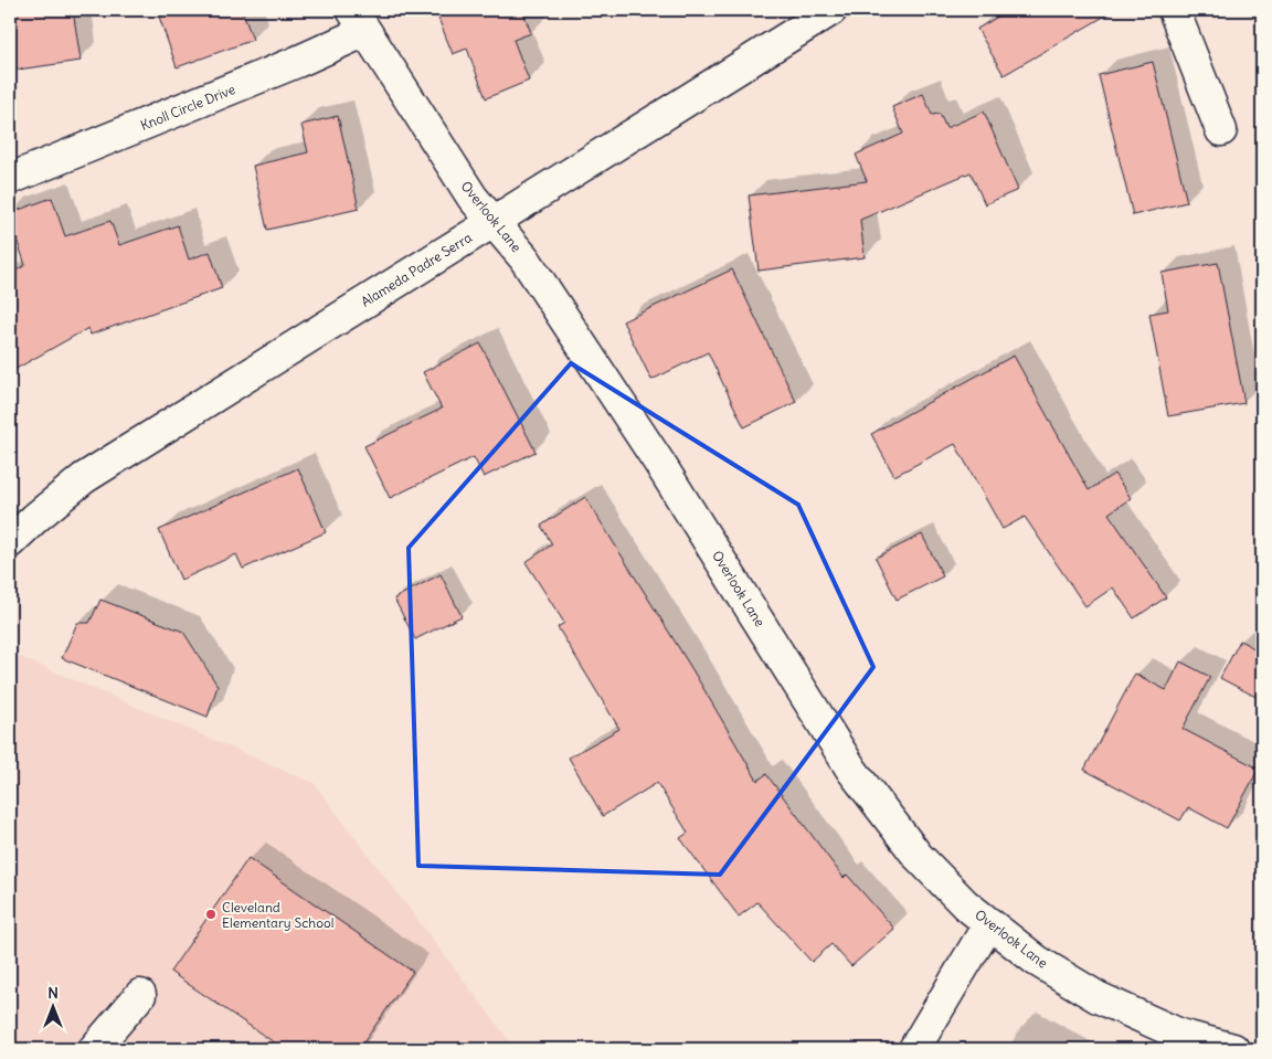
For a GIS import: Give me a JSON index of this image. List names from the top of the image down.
{
  "streets": {
    "street": ["Knoll Circle Drive", "Overlook Lane", "Alameda Padre Serra"]
  },
  "crossings": [
    ["Knoll Circle Drive", "Overlook Lane"],
    ["Overlook Lane", "Alameda Padre Serra"]
  ],
  "places": ["Cleveland Elementary School"],
  "north": "top"
}
